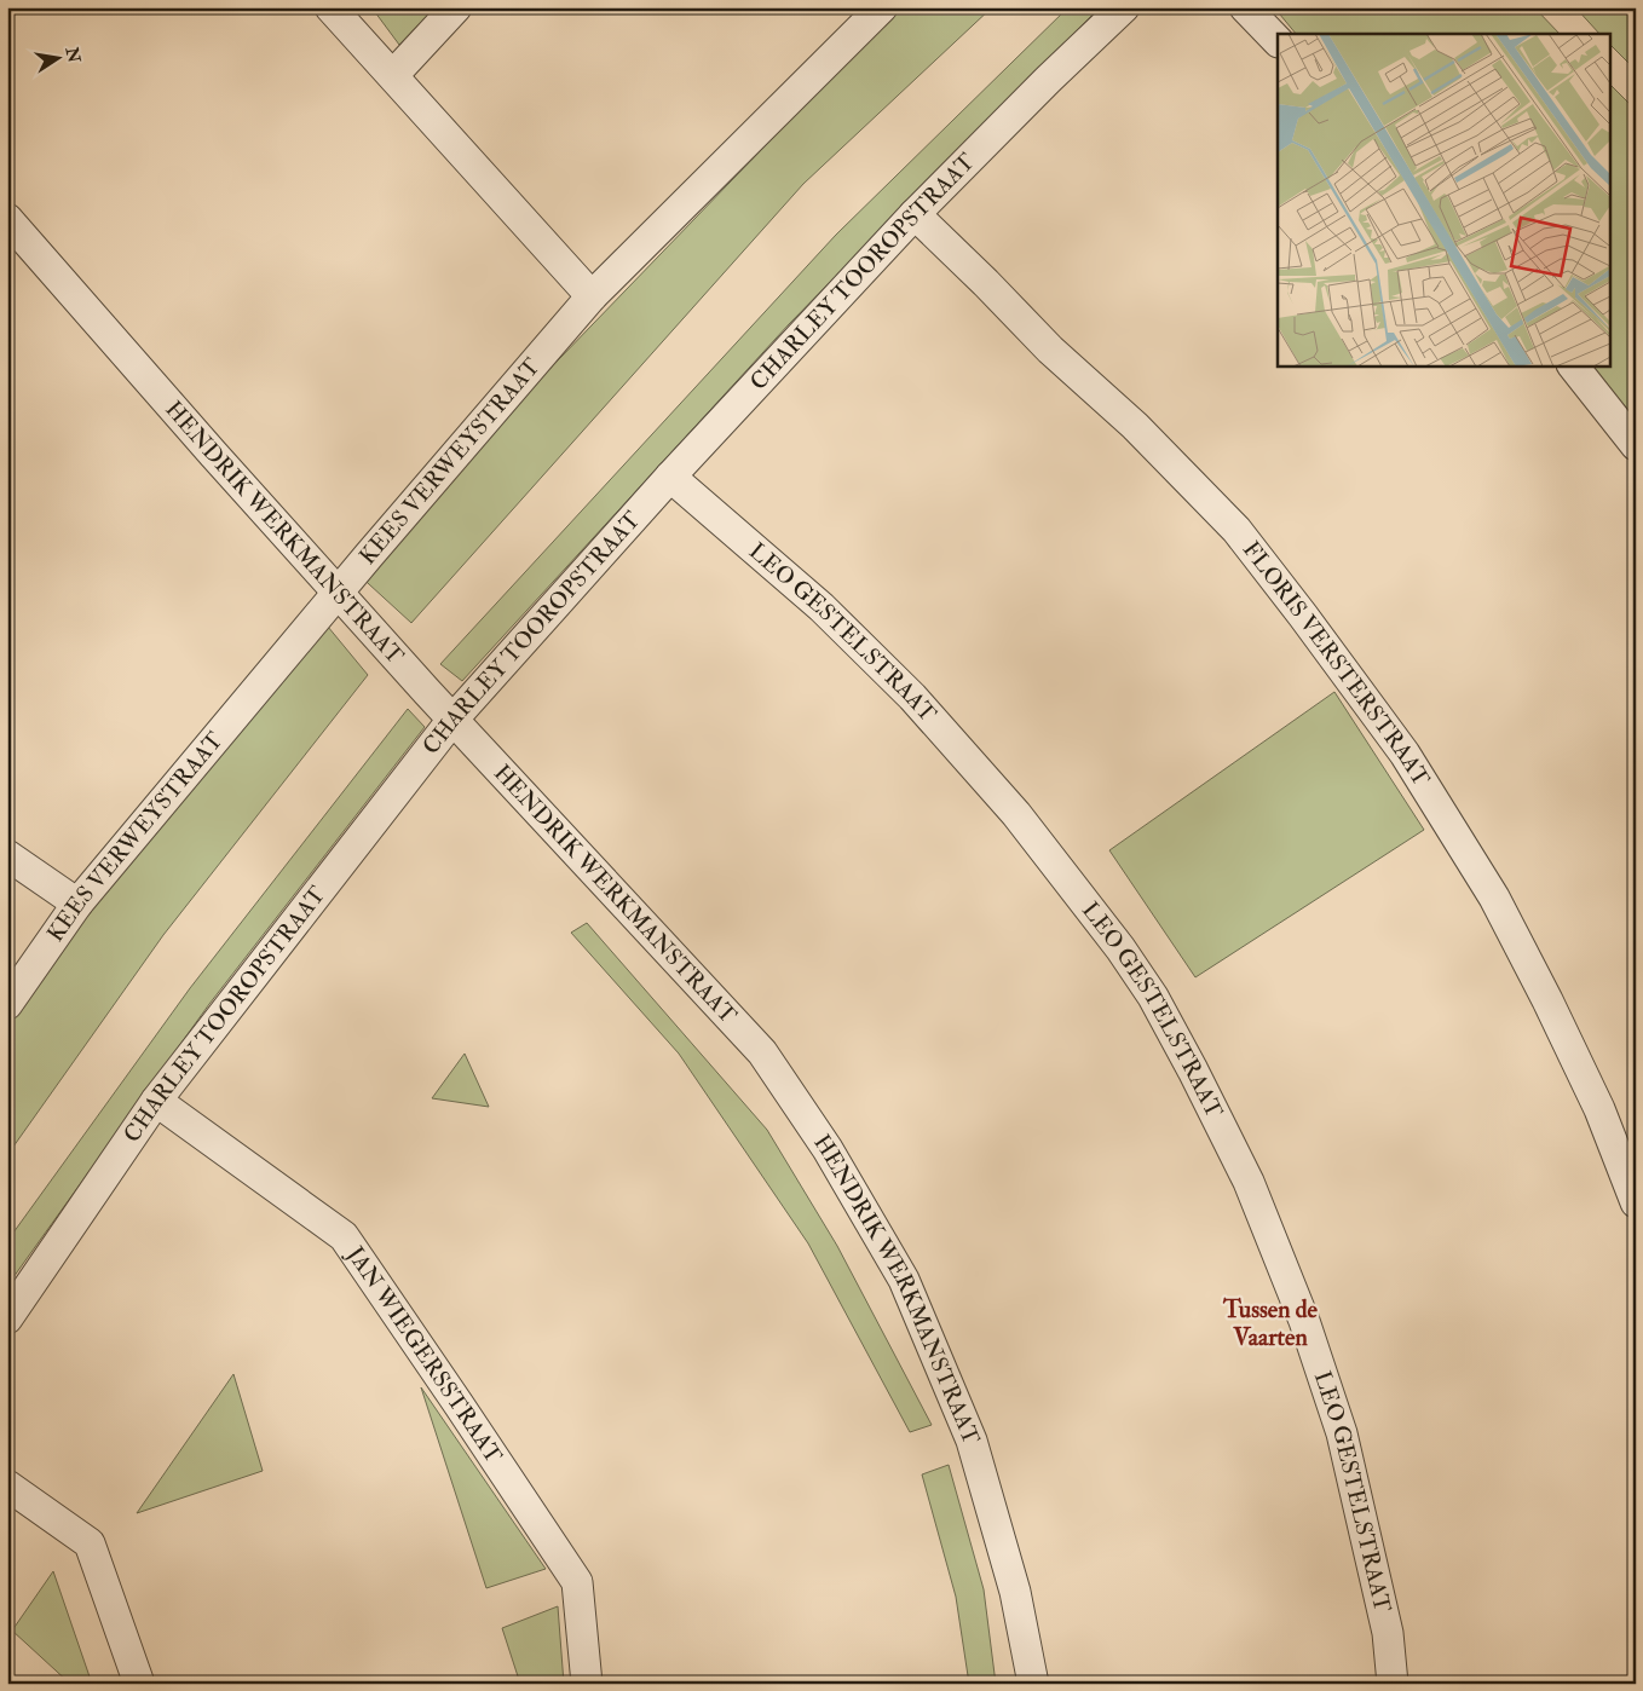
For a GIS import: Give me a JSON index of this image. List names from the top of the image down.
{
  "streets": {
    "street": [
      "CHARLEY TOOROPSTRAAT",
      "KEES VERWEYSTRAAT",
      "HENDRIK WERKMANSTRAAT",
      "LEO GESTELSTRAAT",
      "FLORIS VERSTERSTRAAT",
      "JAN WIEGERSSTRAAT"
    ]
  },
  "crossings": [
    ["CHARLEY TOOROPSTRAAT", "HENDRIK WERKMANSTRAAT"],
    ["CHARLEY TOOROPSTRAAT", "LEO GESTELSTRAAT"],
    ["CHARLEY TOOROPSTRAAT", "FLORIS VERSTERSTRAAT"],
    ["CHARLEY TOOROPSTRAAT", "JAN WIEGERSSTRAAT"],
    ["KEES VERWEYSTRAAT", "HENDRIK WERKMANSTRAAT"]
  ],
  "districts": ["Tussen de Vaarten"],
  "north": "right"
}
